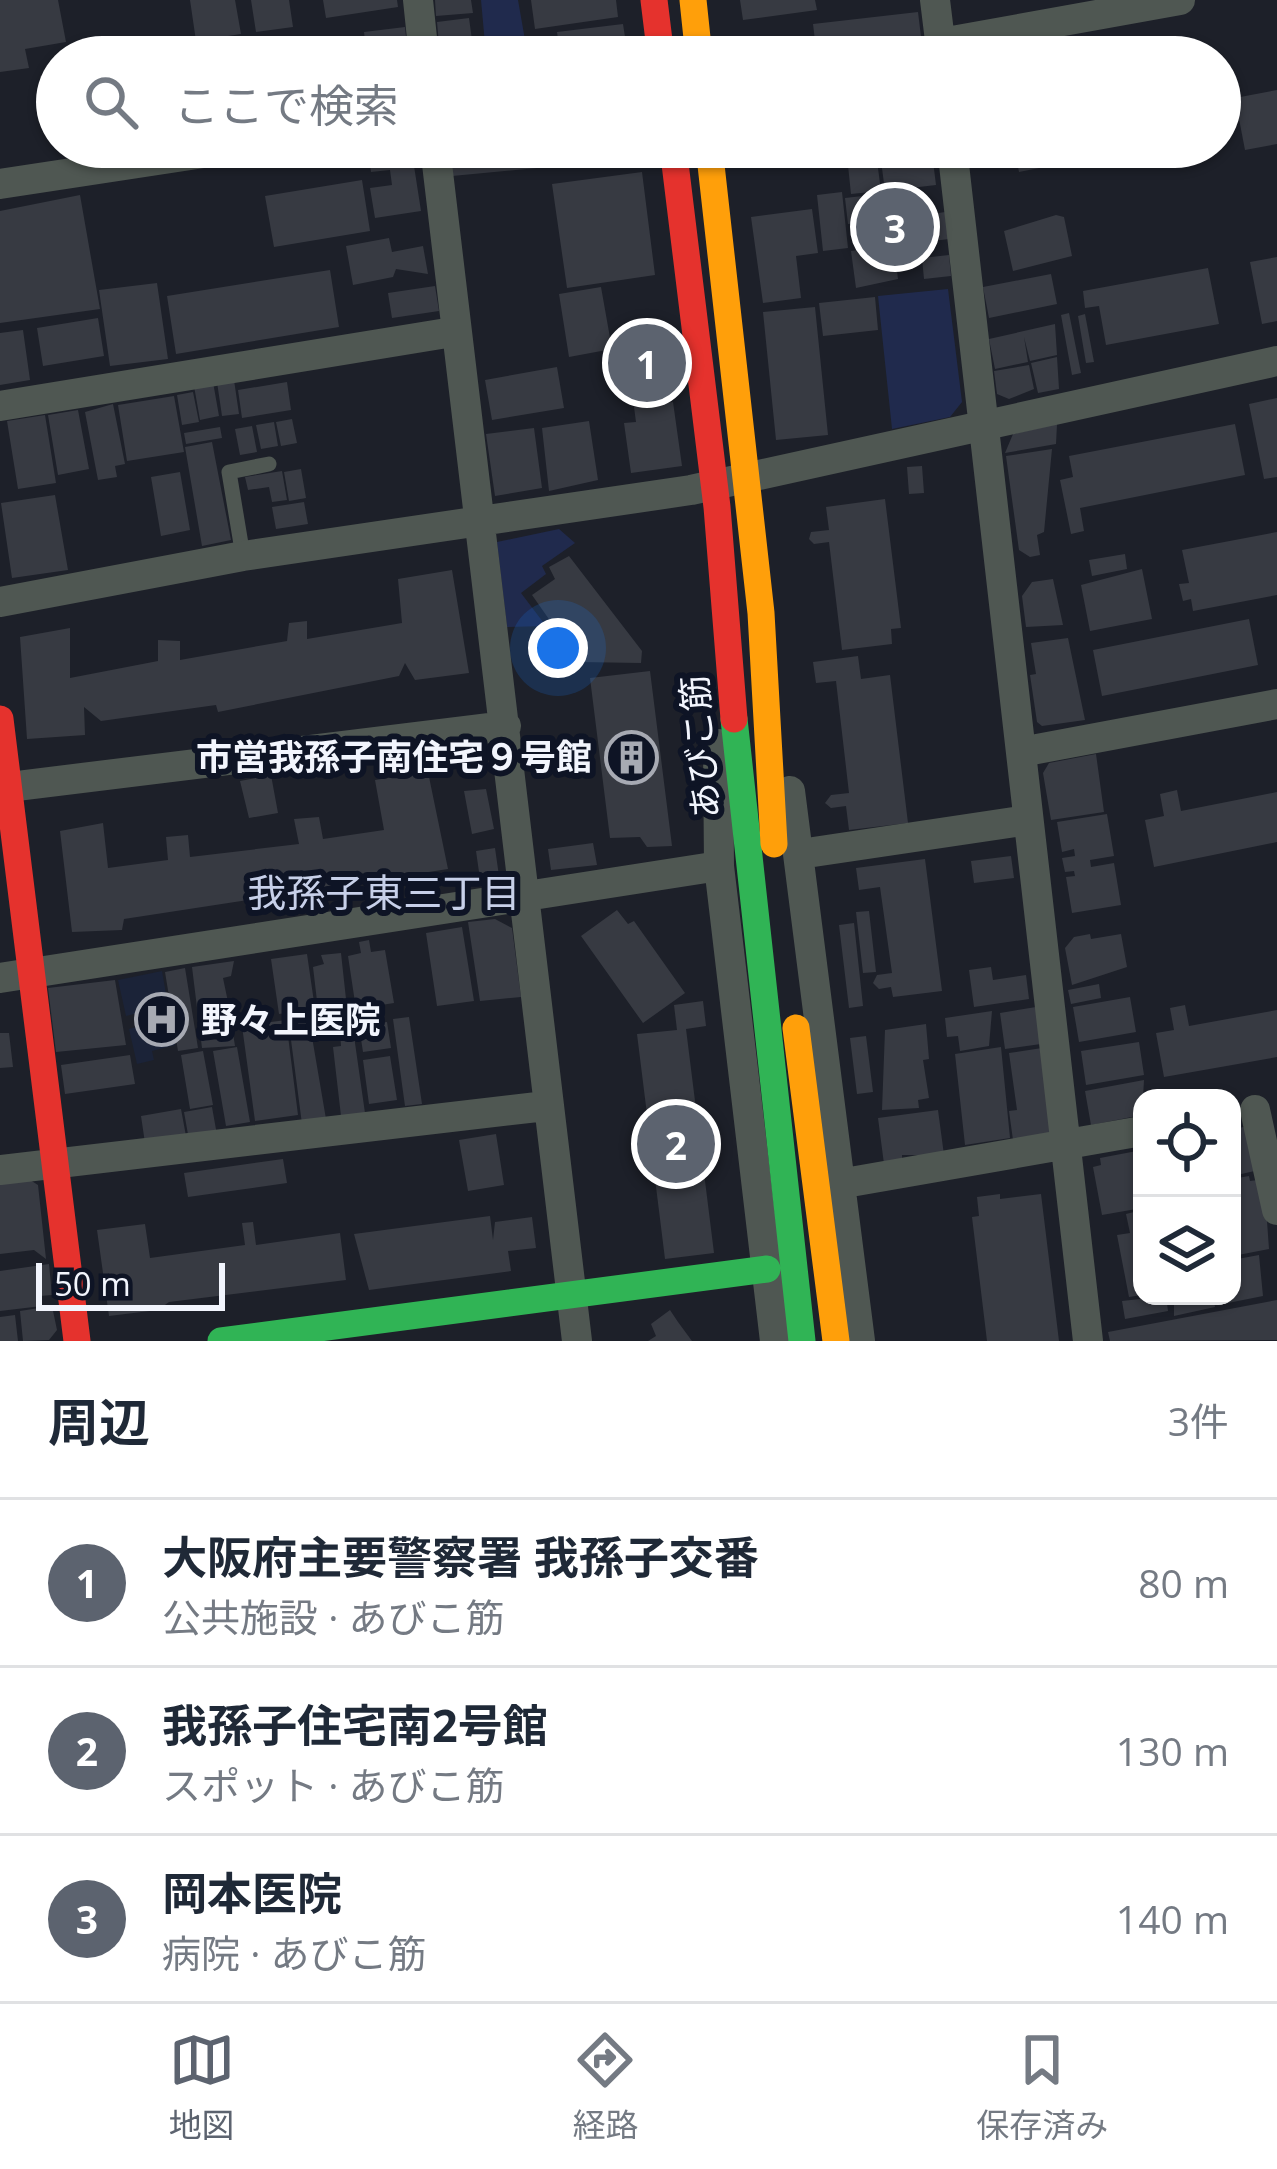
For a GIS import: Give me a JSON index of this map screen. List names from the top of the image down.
{
  "streets": {
    "main road": ["あびこ筋"]
  },
  "districts": ["我孫子東三丁目"],
  "places": {
    "building": ["市営我孫子南住宅９号館"],
    "hospital": ["野々上医院"]
  },
  "scale_bar": "50 m",
  "page": {
    "search": "ここで検索",
    "pins": ["3", "1", "2"],
    "scale": "50 m",
    "heading": ["周辺", "3件"],
    "list": [
      {
        "mark": "1",
        "name": "大阪府主要警察署 我孫子交番",
        "note": "公共施設 · あびこ筋",
        "value": "80 m"
      },
      {
        "mark": "2",
        "name": "我孫子住宅南2号館",
        "note": "スポット · あびこ筋",
        "value": "130 m"
      },
      {
        "mark": "3",
        "name": "岡本医院",
        "note": "病院 · あびこ筋",
        "value": "140 m"
      }
    ],
    "nav": ["地図", "経路", "保存済み"]
  }
}
